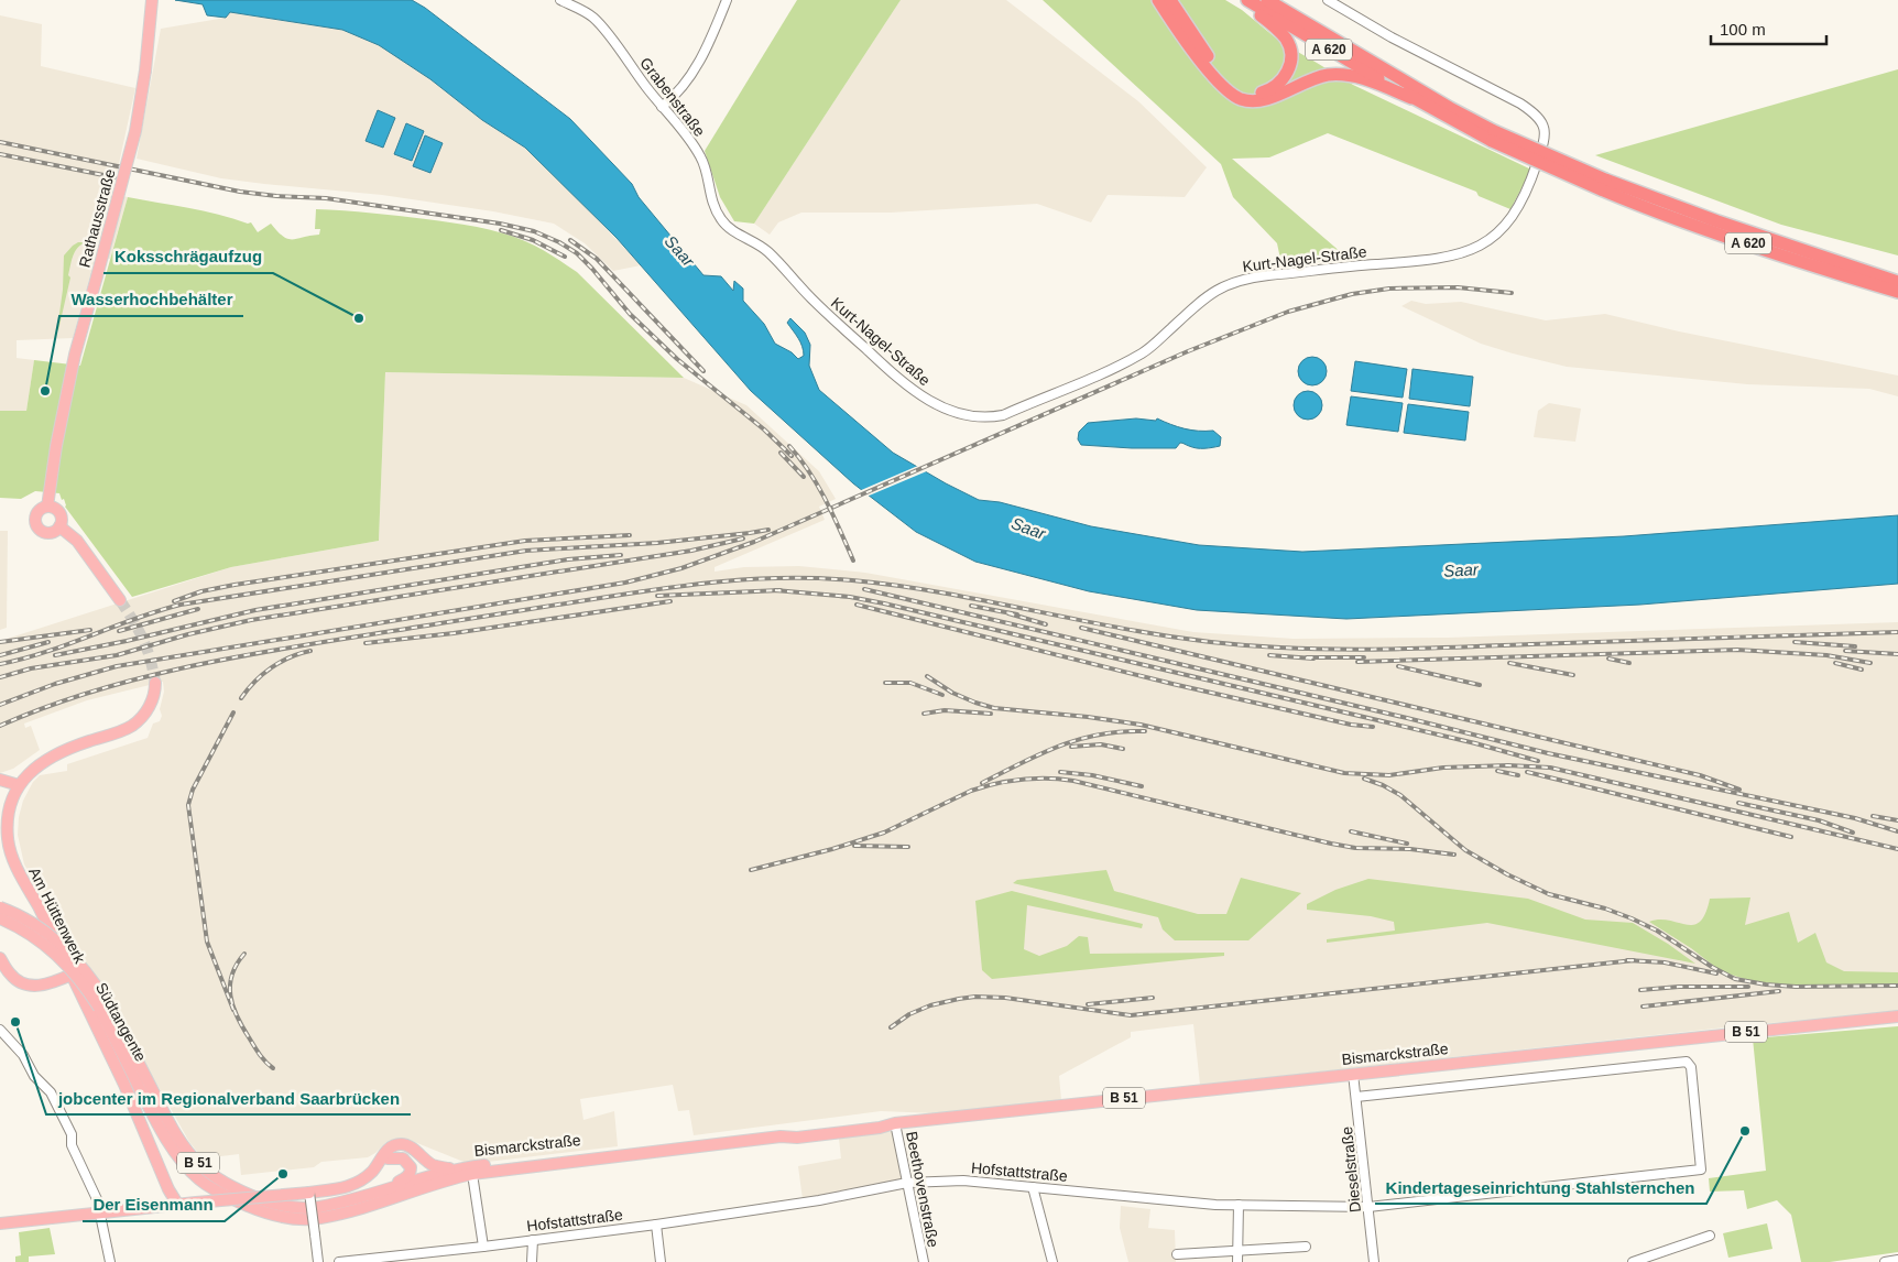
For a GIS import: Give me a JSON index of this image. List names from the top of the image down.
{
  "streets": {
    "highway": ["A 620"],
    "main road": [
      "Rathausstraße",
      "Am Hüttenwerk",
      "Südtangente",
      "B 51",
      "Bismarckstraße"
    ],
    "street": [
      "Grabenstraße",
      "Kurt-Nagel-Straße",
      "Dieselstraße",
      "Hofstattstraße",
      "Beethovenstraße"
    ]
  },
  "crossings": [
    ["Grabenstraße", "Kurt-Nagel-Straße"],
    ["Südtangente", "Bismarckstraße"],
    ["Bismarckstraße", "Dieselstraße"],
    ["Bismarckstraße", "Beethovenstraße"],
    ["Dieselstraße", "Hofstattstraße"],
    ["Hofstattstraße", "Beethovenstraße"]
  ],
  "water": ["Saar"],
  "places": [
    "Koksschrägaufzug",
    "Wasserhochbehälter",
    "jobcenter im Regionalverband Saarbrücken",
    "Kindertageseinrichtung Stahlsternchen",
    "Der Eisenmann"
  ],
  "scale_bar": "100 m"
}
